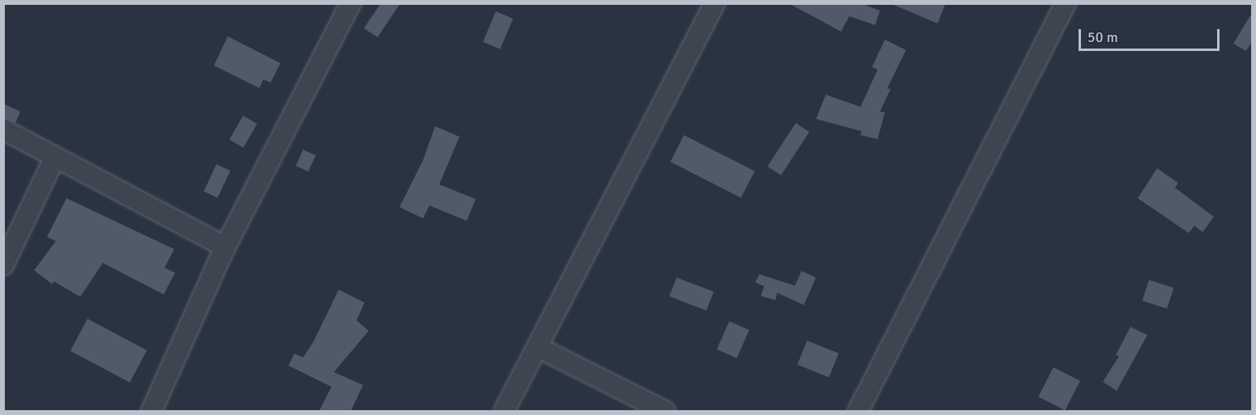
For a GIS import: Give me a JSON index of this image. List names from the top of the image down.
{
  "scale_bar": "50 m"
}
